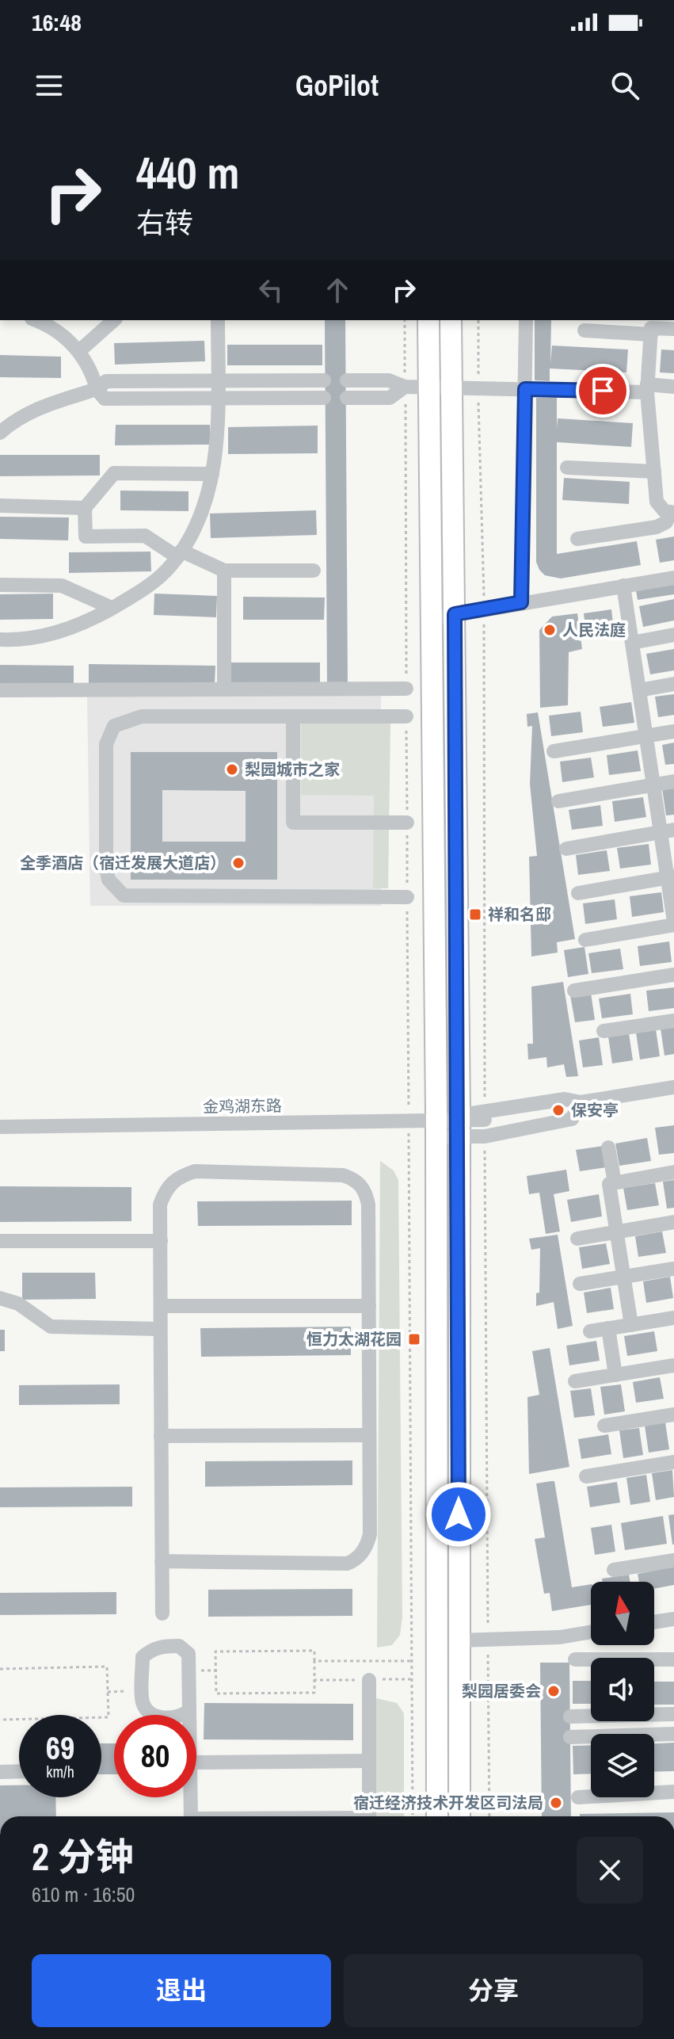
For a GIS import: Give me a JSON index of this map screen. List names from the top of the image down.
{
  "streets": {
    "street": ["金鸡湖东路"]
  },
  "places": {
    "other": [
      "人民法庭",
      "梨园城市之家",
      "全季酒店（宿迁发展大道店）",
      "保安亭",
      "梨园居委会",
      "宿迁经济技术开发区司法局"
    ],
    "transit": ["祥和名邸", "恒力太湖花园"]
  },
  "north": "top",
  "page": {
    "status": "16:48",
    "header": "GoPilot",
    "turn": ["440 m", "右转"],
    "speed": "69 km/h",
    "limit": "80",
    "heading": ["2 分钟", "610 m · 16:50"],
    "buttons": ["退出", "分享"]
  }
}
